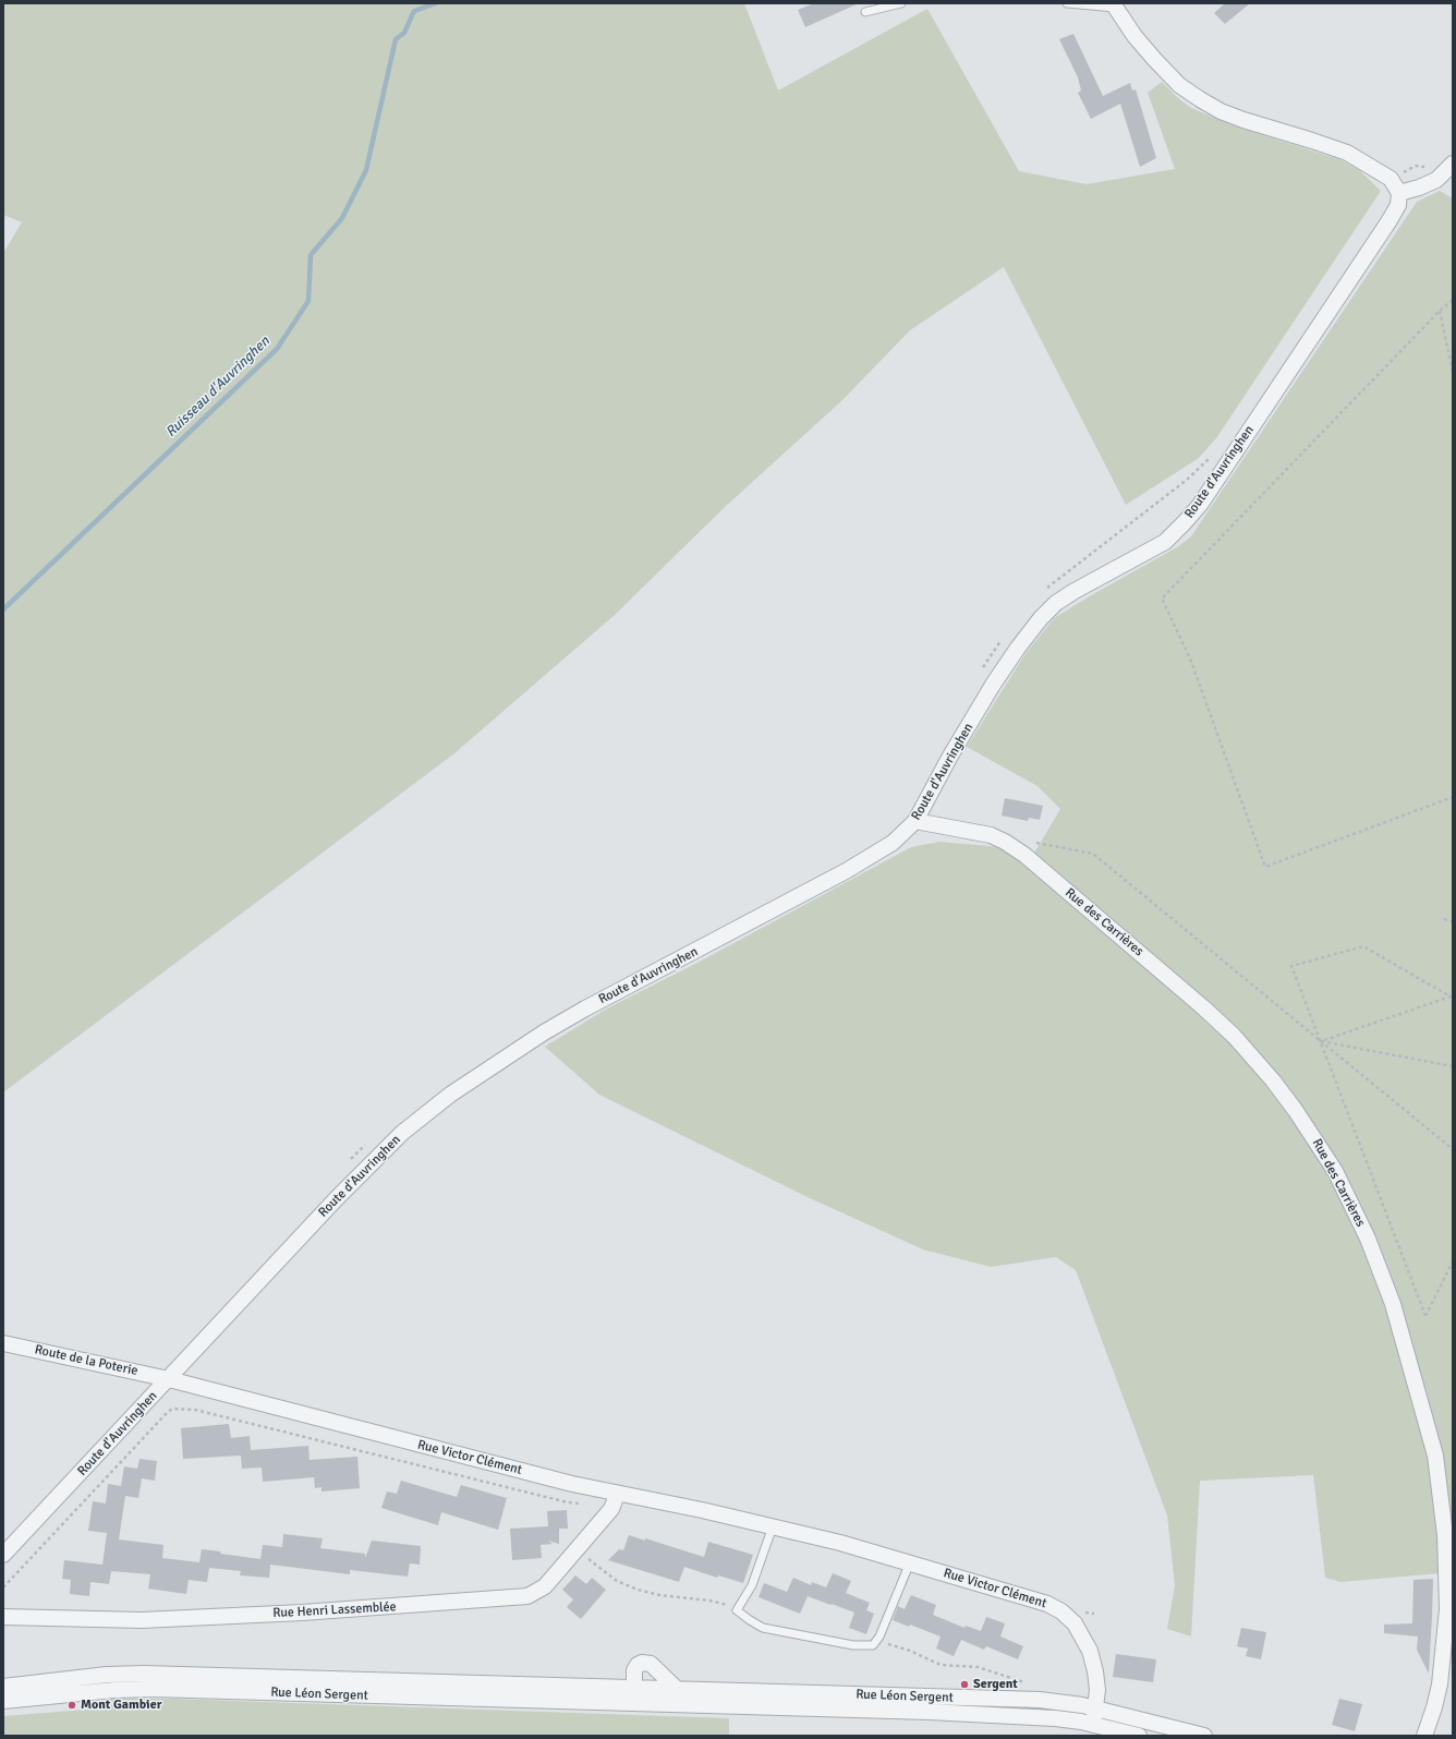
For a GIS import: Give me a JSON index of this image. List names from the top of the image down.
{
  "streets": {
    "street": [
      "Route d'Auvringhen",
      "Rue des Carrières",
      "Route de la Poterie",
      "Rue Victor Clément",
      "Rue Henri Lassemblée",
      "Rue Léon Sergent"
    ]
  },
  "crossings": [
    ["Route d'Auvringhen", "Rue des Carrières"],
    ["Route d'Auvringhen", "Route de la Poterie"],
    ["Route d'Auvringhen", "Rue Victor Clément"],
    ["Route de la Poterie", "Rue Victor Clément"],
    ["Rue Victor Clément", "Rue Henri Lassemblée"],
    ["Rue Victor Clément", "Rue Léon Sergent"]
  ],
  "water": ["Ruisseau d'Auvringhen"],
  "places": ["Sergent", "Mont Gambier"]
}
